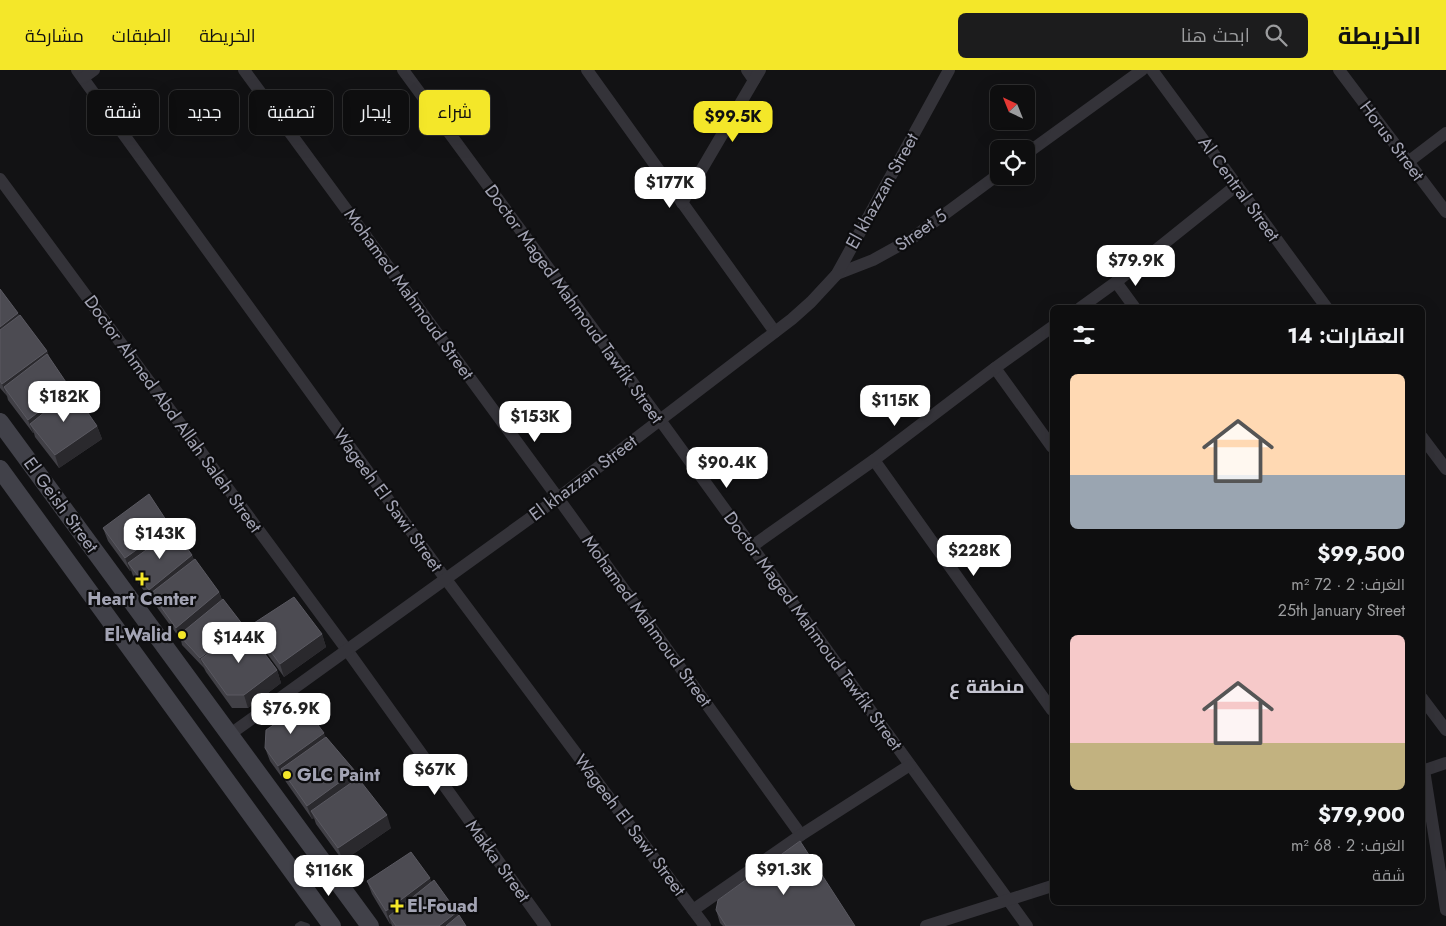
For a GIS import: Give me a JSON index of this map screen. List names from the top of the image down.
{
  "streets": {
    "street": [
      "Horus Street",
      "Al Central Street",
      "El khazzan Street",
      "Street 5",
      "Mohamed Mahmoud Street",
      "Doctor Maged Mahmoud Tawfik Street",
      "Doctor Ahmed Abd Allah Saleh Street",
      "Wageeh El Sawi Street",
      "El Geish Street",
      "Makka Street"
    ]
  },
  "crossings": [
    ["El khazzan Street", "Street 5"],
    ["El khazzan Street", "Mohamed Mahmoud Street"],
    ["El khazzan Street", "Doctor Maged Mahmoud Tawfik Street"],
    ["El khazzan Street", "Doctor Ahmed Abd Allah Saleh Street"],
    ["El khazzan Street", "Wageeh El Sawi Street"],
    ["El khazzan Street", "El Geish Street"],
    ["El khazzan Street", "Makka Street"],
    ["Doctor Ahmed Abd Allah Saleh Street", "Makka Street"]
  ],
  "districts": ["منطقة ع"],
  "places": {
    "health": ["Heart Center", "El-Fouad"],
    "other": ["El-Walid", "GLC Paint"]
  },
  "north": "top left",
  "page": {
    "header": "الخريطة",
    "search": "ابحث هنا",
    "nav": ["الخريطة", "الطبقات", "مشاركة"],
    "chip": [
      "شراء",
      "إيجار",
      "تصفية",
      "جديد",
      "شقة"
    ],
    "price": [
      "$99.5K",
      "$177K",
      "$79.9K",
      "$182K",
      "$115K",
      "$153K",
      "$90.4K",
      "$143K",
      "$228K",
      "$144K",
      "$76.9K",
      "$67K",
      "$91.3K",
      "$116K"
    ],
    "heading": "العقارات: 14",
    "list": [
      {
        "name": "$99,500",
        "note": "الغرف: 2 · 72 m² · 25th January Street"
      },
      {
        "name": "$79,900",
        "note": "الغرف: 2 · 68 m² · شقة"
      }
    ]
  }
}
